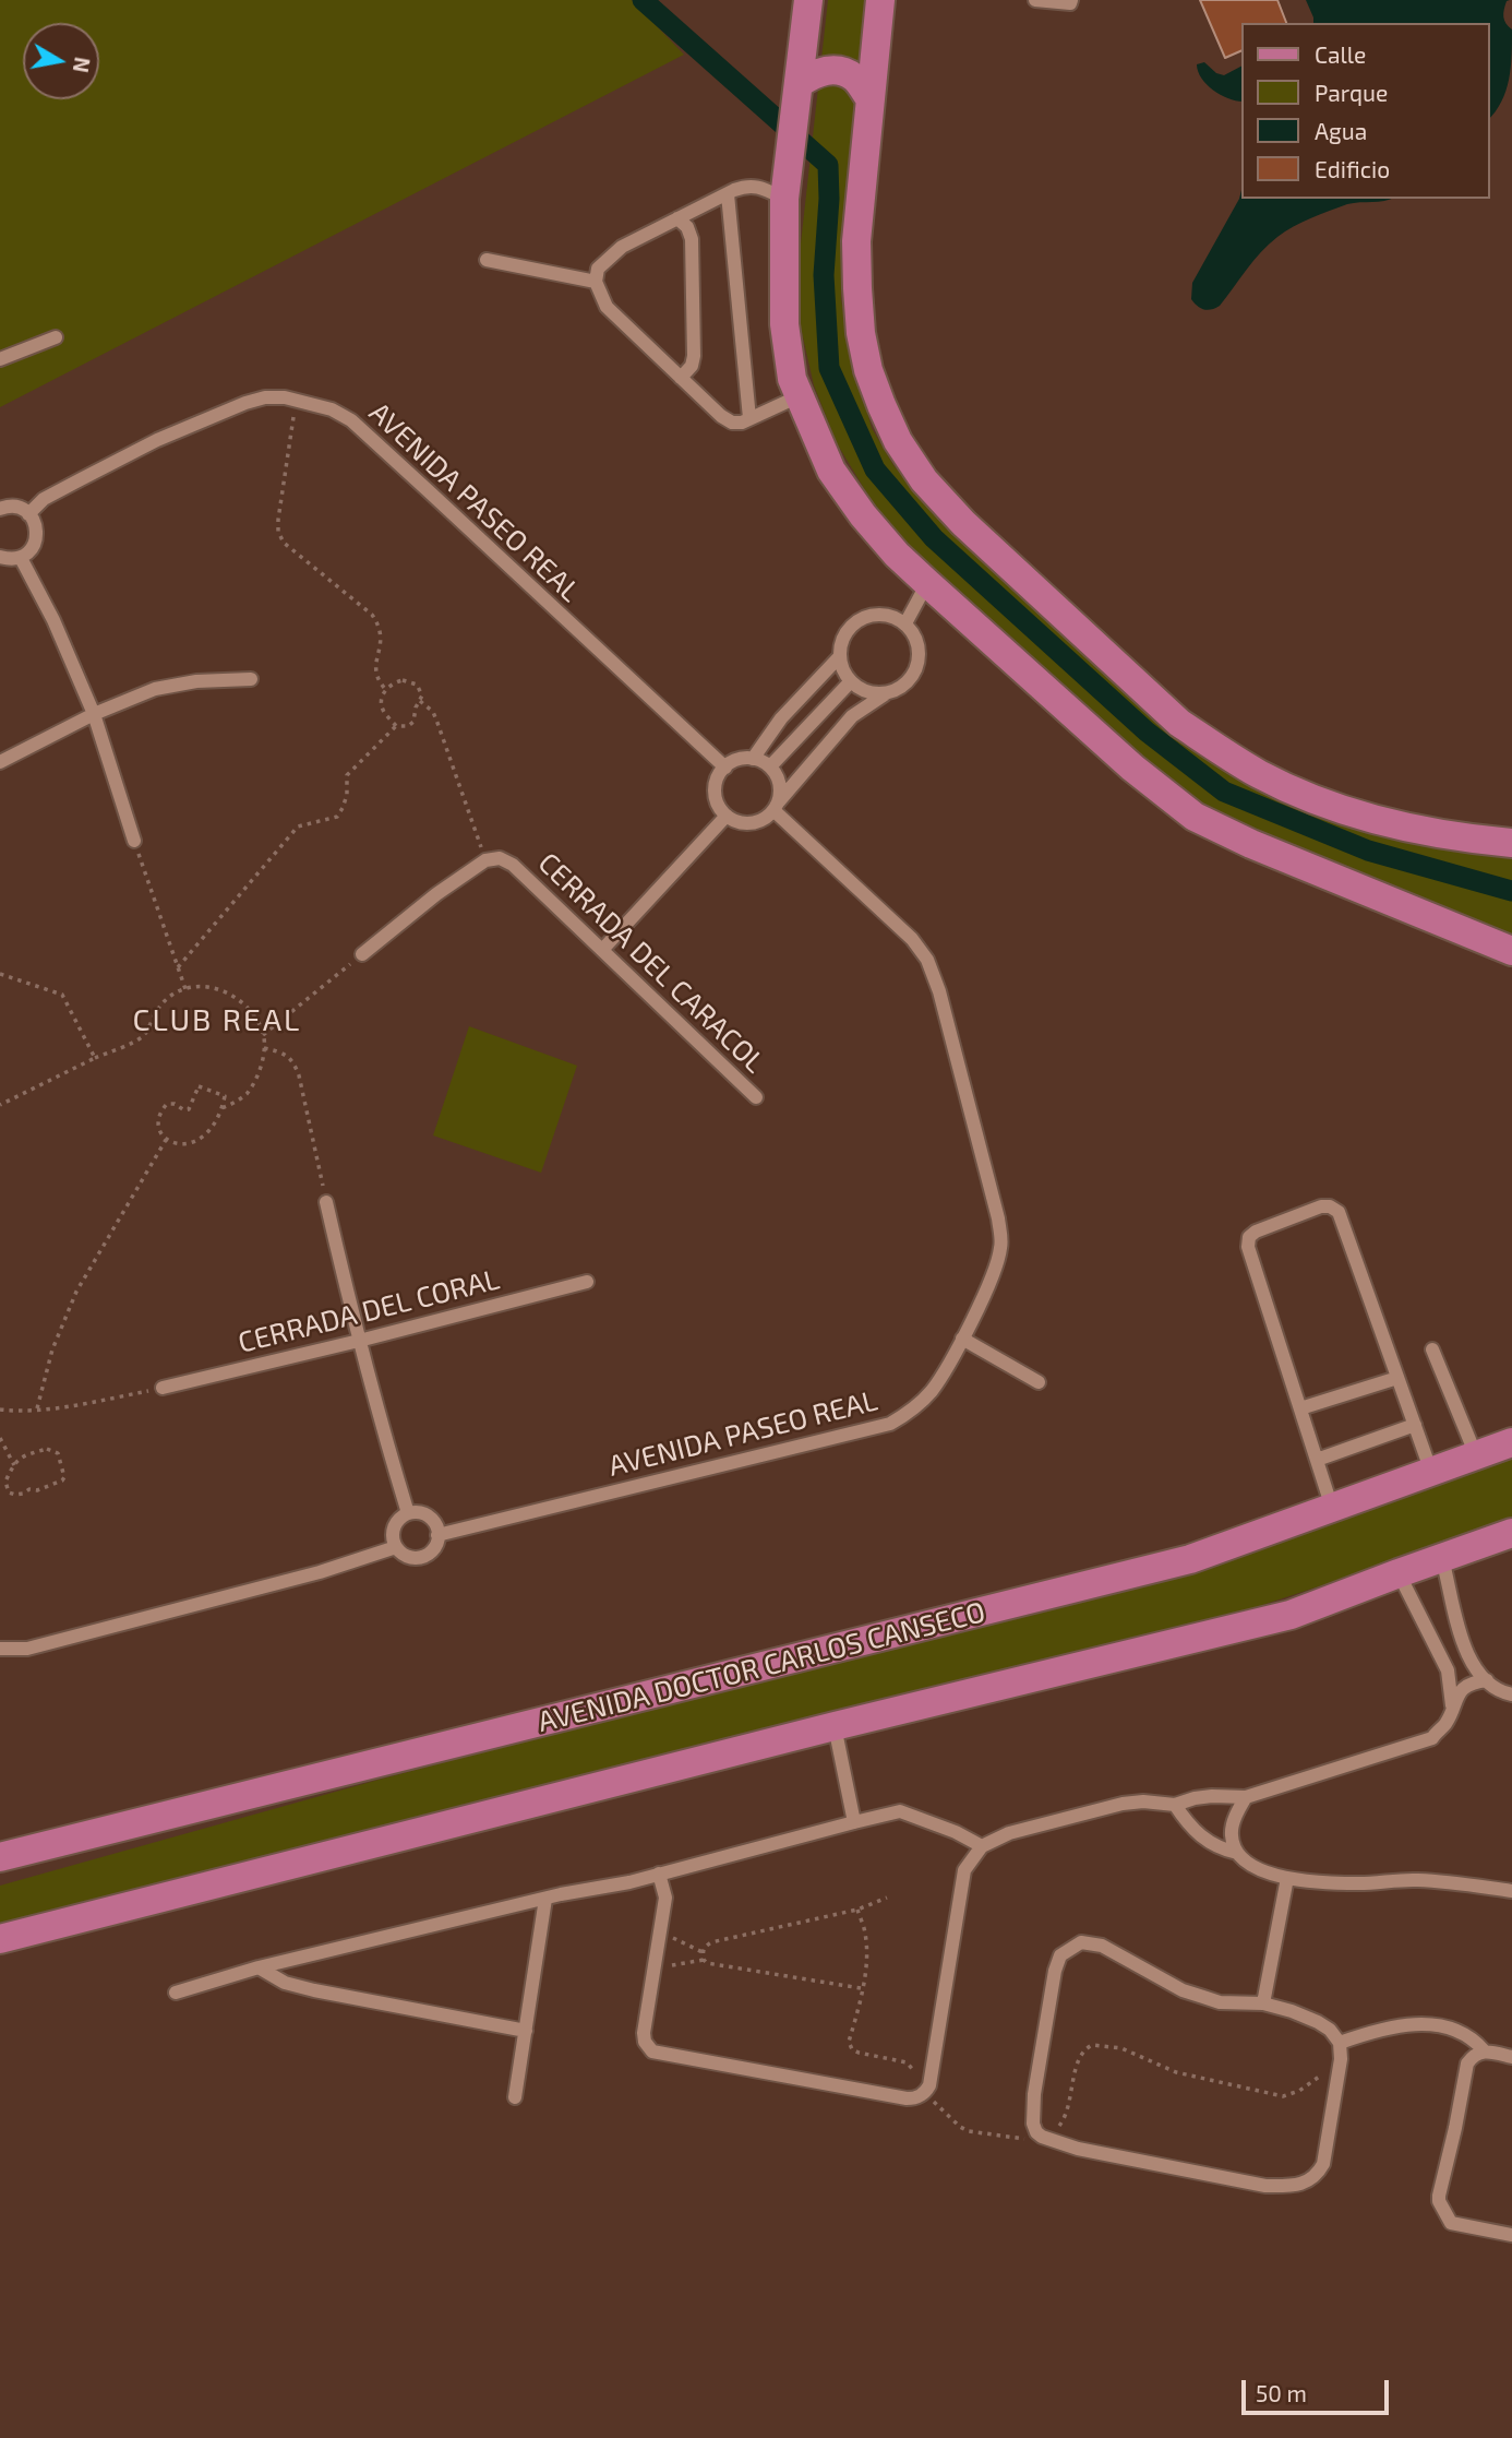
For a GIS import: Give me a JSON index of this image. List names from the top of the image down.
{
  "streets": {
    "main road": ["AVENIDA DOCTOR CARLOS CANSECO"],
    "street": ["AVENIDA PASEO REAL", "CERRADA DEL CARACOL", "CERRADA DEL CORAL"]
  },
  "districts": ["CLUB REAL"],
  "legend": [
    "Calle",
    "Parque",
    "Agua",
    "Edificio"
  ],
  "scale_bar": "50 m",
  "north": "right"
}
